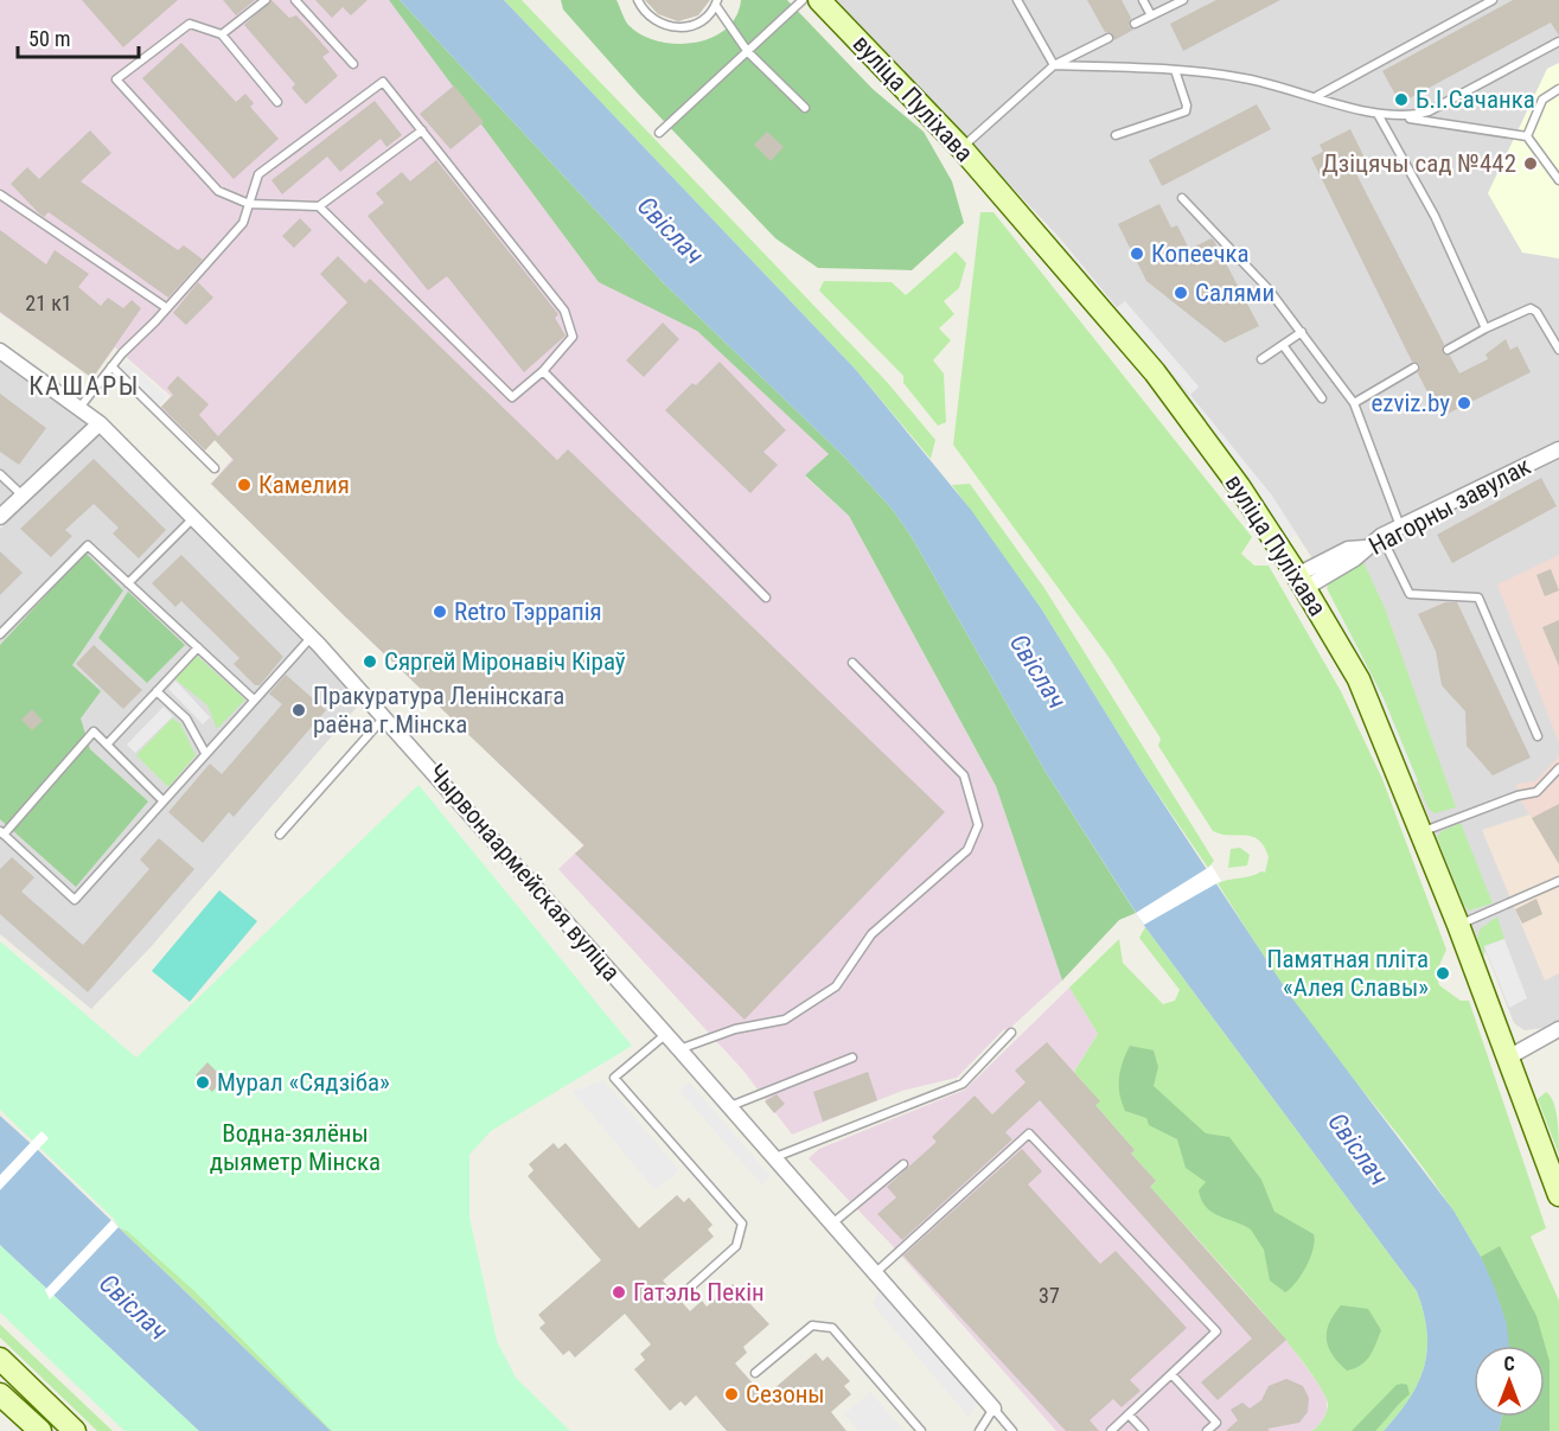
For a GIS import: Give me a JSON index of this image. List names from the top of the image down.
{
  "streets": {
    "street": ["вуліца Пуліхава", "Нагорны завулак", "Чырвонаармейская вуліца"]
  },
  "crossings": [
    ["вуліца Пуліхава", "Нагорны завулак"]
  ],
  "districts": ["КАШАРЫ"],
  "water": ["Свіслач"],
  "parks": ["Водна-зялёны дыяметр Мінска"],
  "places": [
    "Б.І.Сачанка",
    "Дзіцячы сад №442",
    "Копеечка",
    "Салями",
    "ezviz.by",
    "Камелия",
    "Retro Тэррапія",
    "Сяргей Міронавіч Кіраў",
    "Пракуратура Ленінскага раёна г.Мінска",
    "Памятная пліта «Алея Славы»",
    "Мурал «Сядзіба»",
    "Гатэль Пекін",
    "Сезоны"
  ],
  "house_numbers": ["21 к1", "37"],
  "scale_bar": "50 m",
  "north": "top"
}
